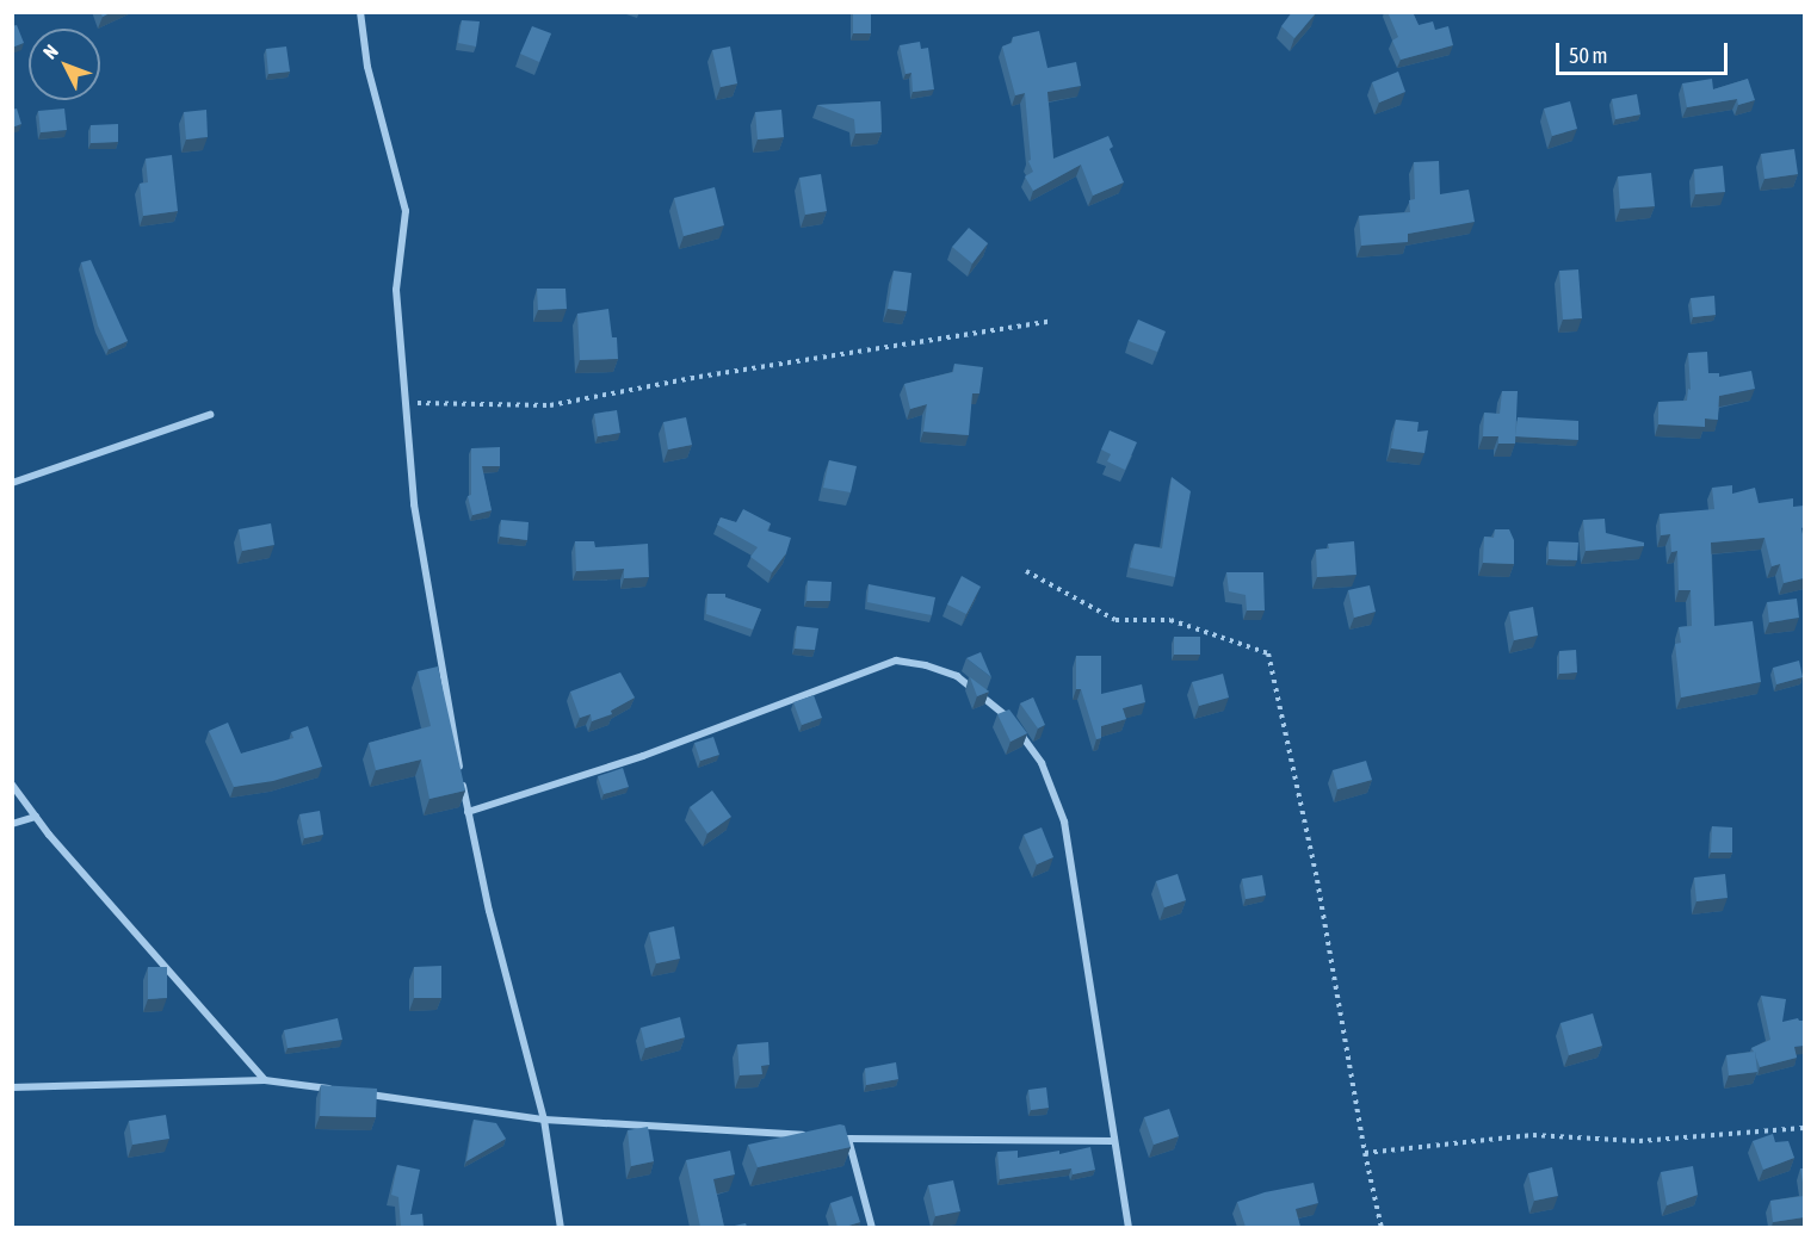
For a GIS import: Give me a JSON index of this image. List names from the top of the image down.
{
  "scale_bar": "50 m",
  "north": "top left"
}
